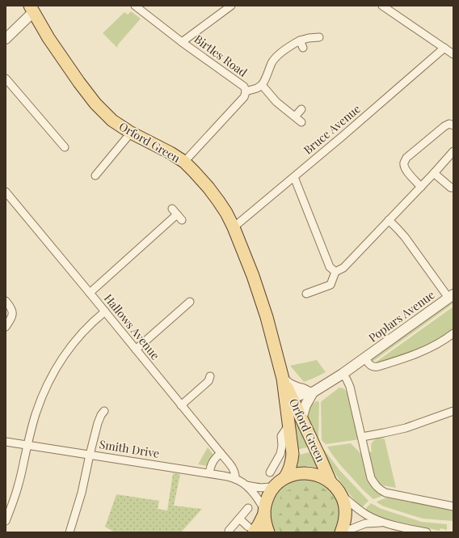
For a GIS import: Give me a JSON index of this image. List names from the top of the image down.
{
  "streets": {
    "main road": ["Orford Green"],
    "street": [
      "Birtles Road",
      "Bruce Avenue",
      "Poplars Avenue",
      "Hallows Avenue",
      "Smith Drive"
    ]
  },
  "crossings": [
    ["Birtles Road", "Orford Green"],
    ["Bruce Avenue", "Orford Green"],
    ["Orford Green", "Poplars Avenue"],
    ["Hallows Avenue", "Smith Drive"]
  ]
}
